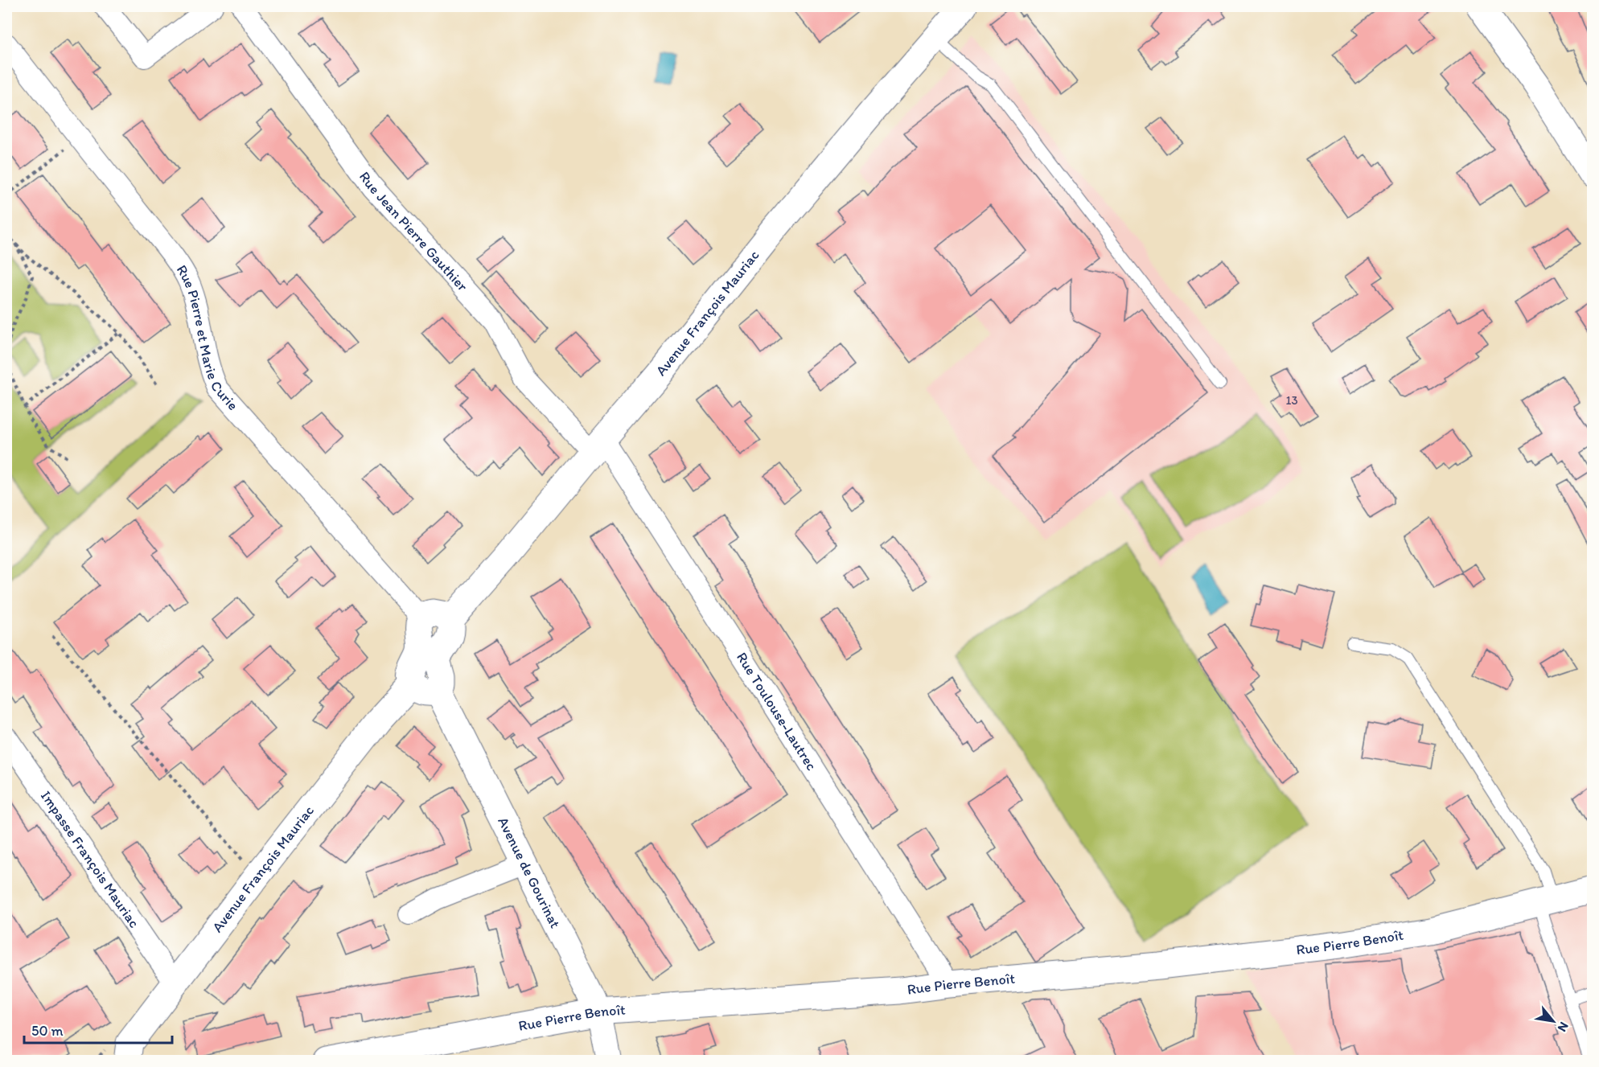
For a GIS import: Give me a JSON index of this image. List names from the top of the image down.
{
  "streets": {
    "street": [
      "Rue Jean Pierre Gauthier",
      "Avenue François Mauriac",
      "Rue Pierre et Marie Curie",
      "Rue Toulouse-Lautrec",
      "Impasse François Mauriac",
      "Avenue de Gourinat",
      "Rue Pierre Benoît"
    ]
  },
  "crossings": [
    ["Rue Jean Pierre Gauthier", "Avenue François Mauriac"],
    ["Rue Jean Pierre Gauthier", "Rue Toulouse-Lautrec"],
    ["Avenue François Mauriac", "Rue Toulouse-Lautrec"],
    ["Avenue François Mauriac", "Impasse François Mauriac"],
    ["Rue Toulouse-Lautrec", "Rue Pierre Benoît"],
    ["Avenue de Gourinat", "Rue Pierre Benoît"]
  ],
  "house_numbers": ["13"],
  "scale_bar": "50 m",
  "north": "bottom right"
}
